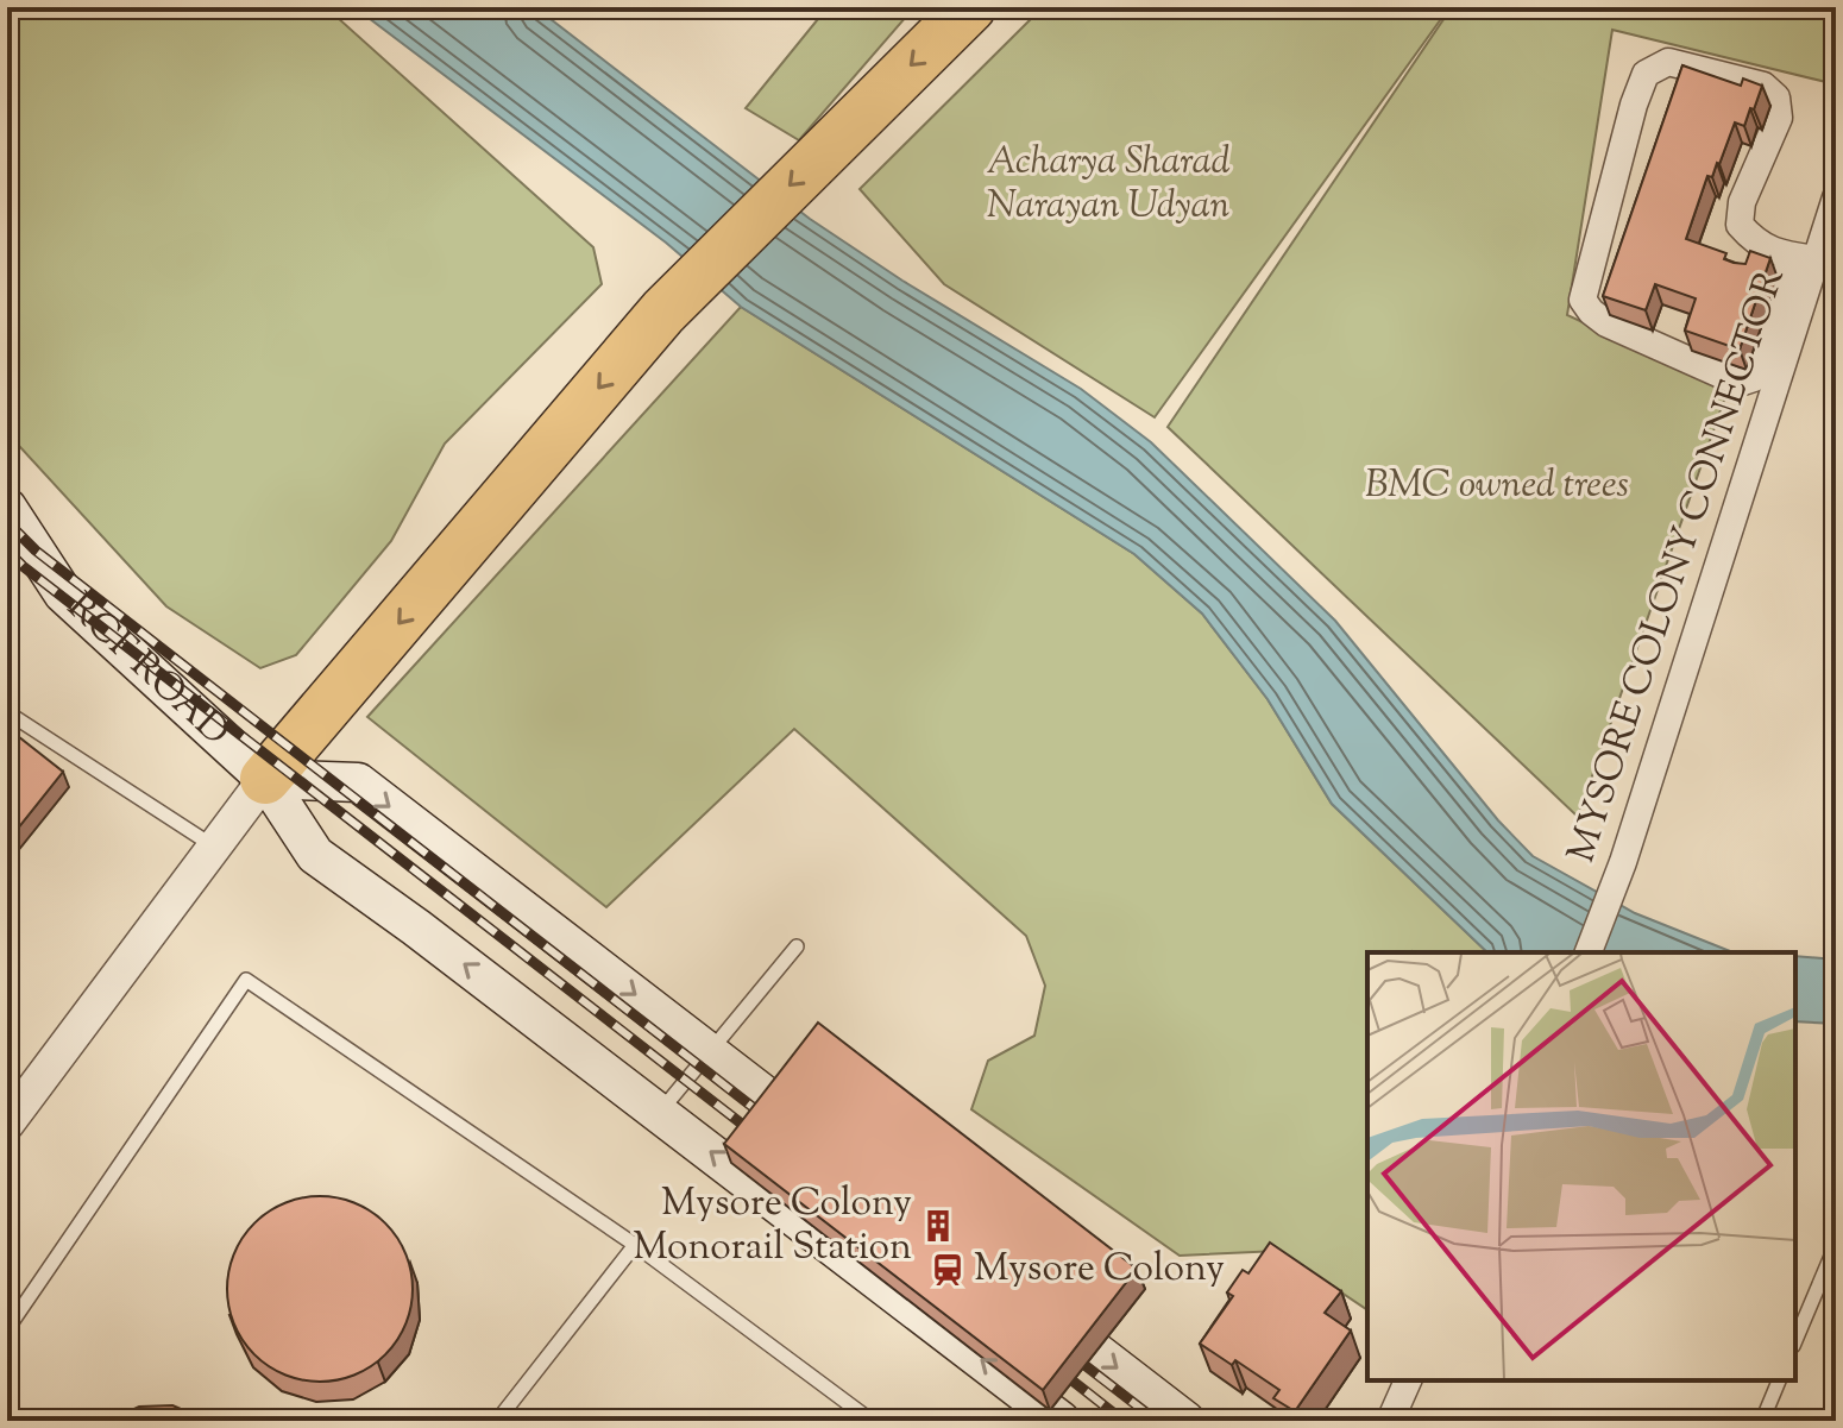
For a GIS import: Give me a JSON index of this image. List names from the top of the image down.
{
  "streets": {
    "main road": ["RCF ROAD"],
    "street": ["MYSORE COLONY CONNECTOR"]
  },
  "parks": ["Acharya Sharad Narayan Udyan", "BMC owned trees"],
  "places": {
    "building": ["Mysore Colony Monorail Station"],
    "station": ["Mysore Colony"]
  }
}
